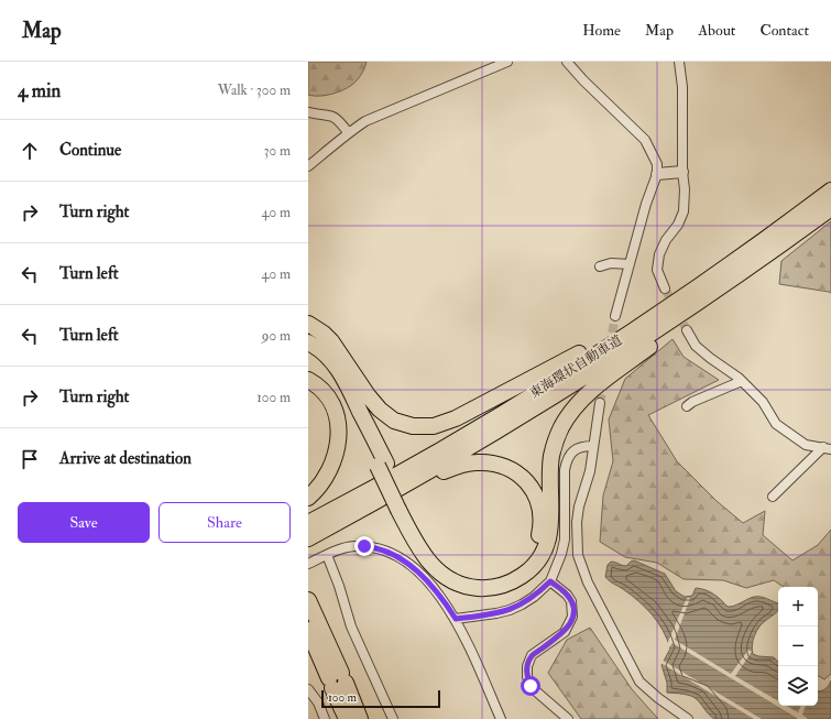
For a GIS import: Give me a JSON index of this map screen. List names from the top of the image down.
{
  "streets": {
    "highway": ["東海環状自動車道"]
  },
  "scale_bar": "100 m",
  "page": {
    "header": "Map",
    "nav": [
      "Home",
      "Map",
      "About",
      "Contact"
    ],
    "heading": ["4 min", "Walk · 300 m"],
    "list": [
      ["Continue", "30 m"],
      ["Turn right", "40 m"],
      ["Turn left", "40 m"],
      ["Turn left", "90 m"],
      ["Turn right", "100 m"],
      "Arrive at destination"
    ],
    "buttons": ["Save", "Share"],
    "map_buttons": ["+", "−"],
    "scale": "100 m"
  }
}
